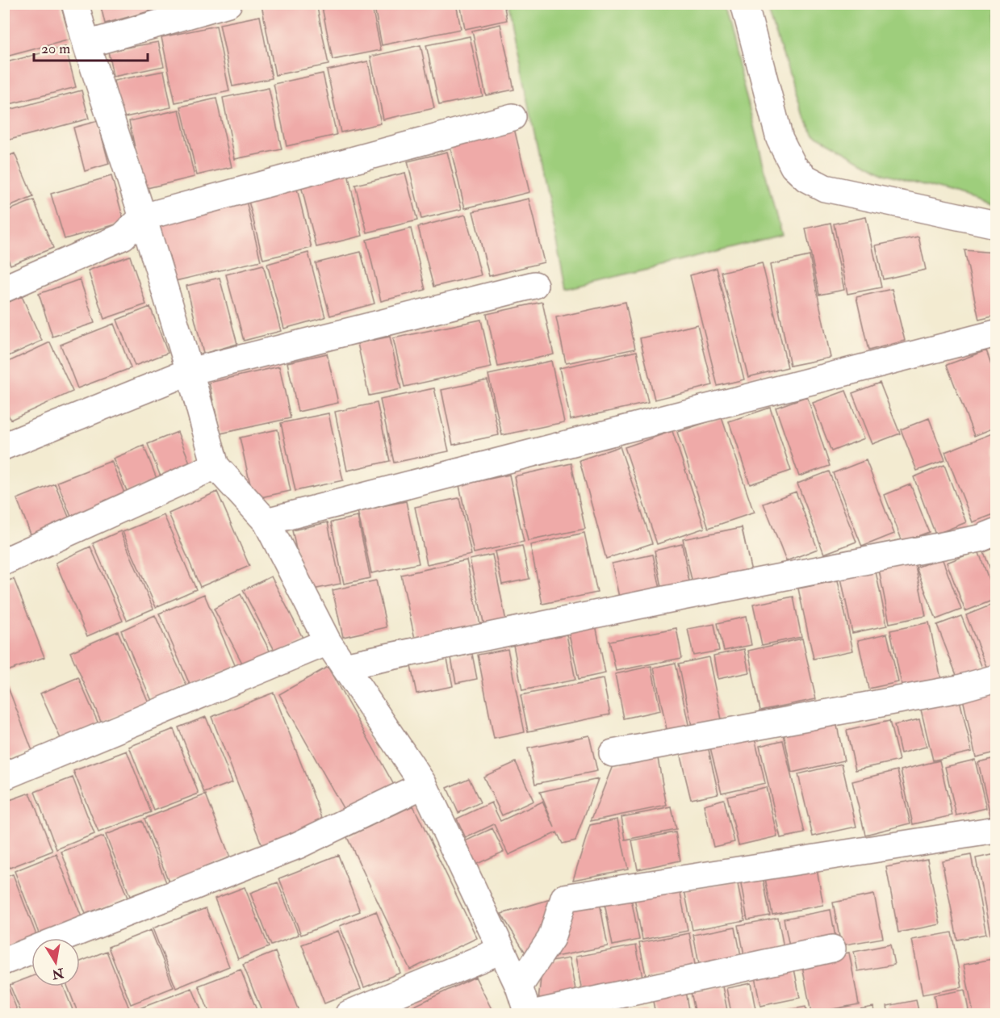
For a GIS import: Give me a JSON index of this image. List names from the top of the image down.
{
  "scale_bar": "20 m",
  "north": "bottom"
}
